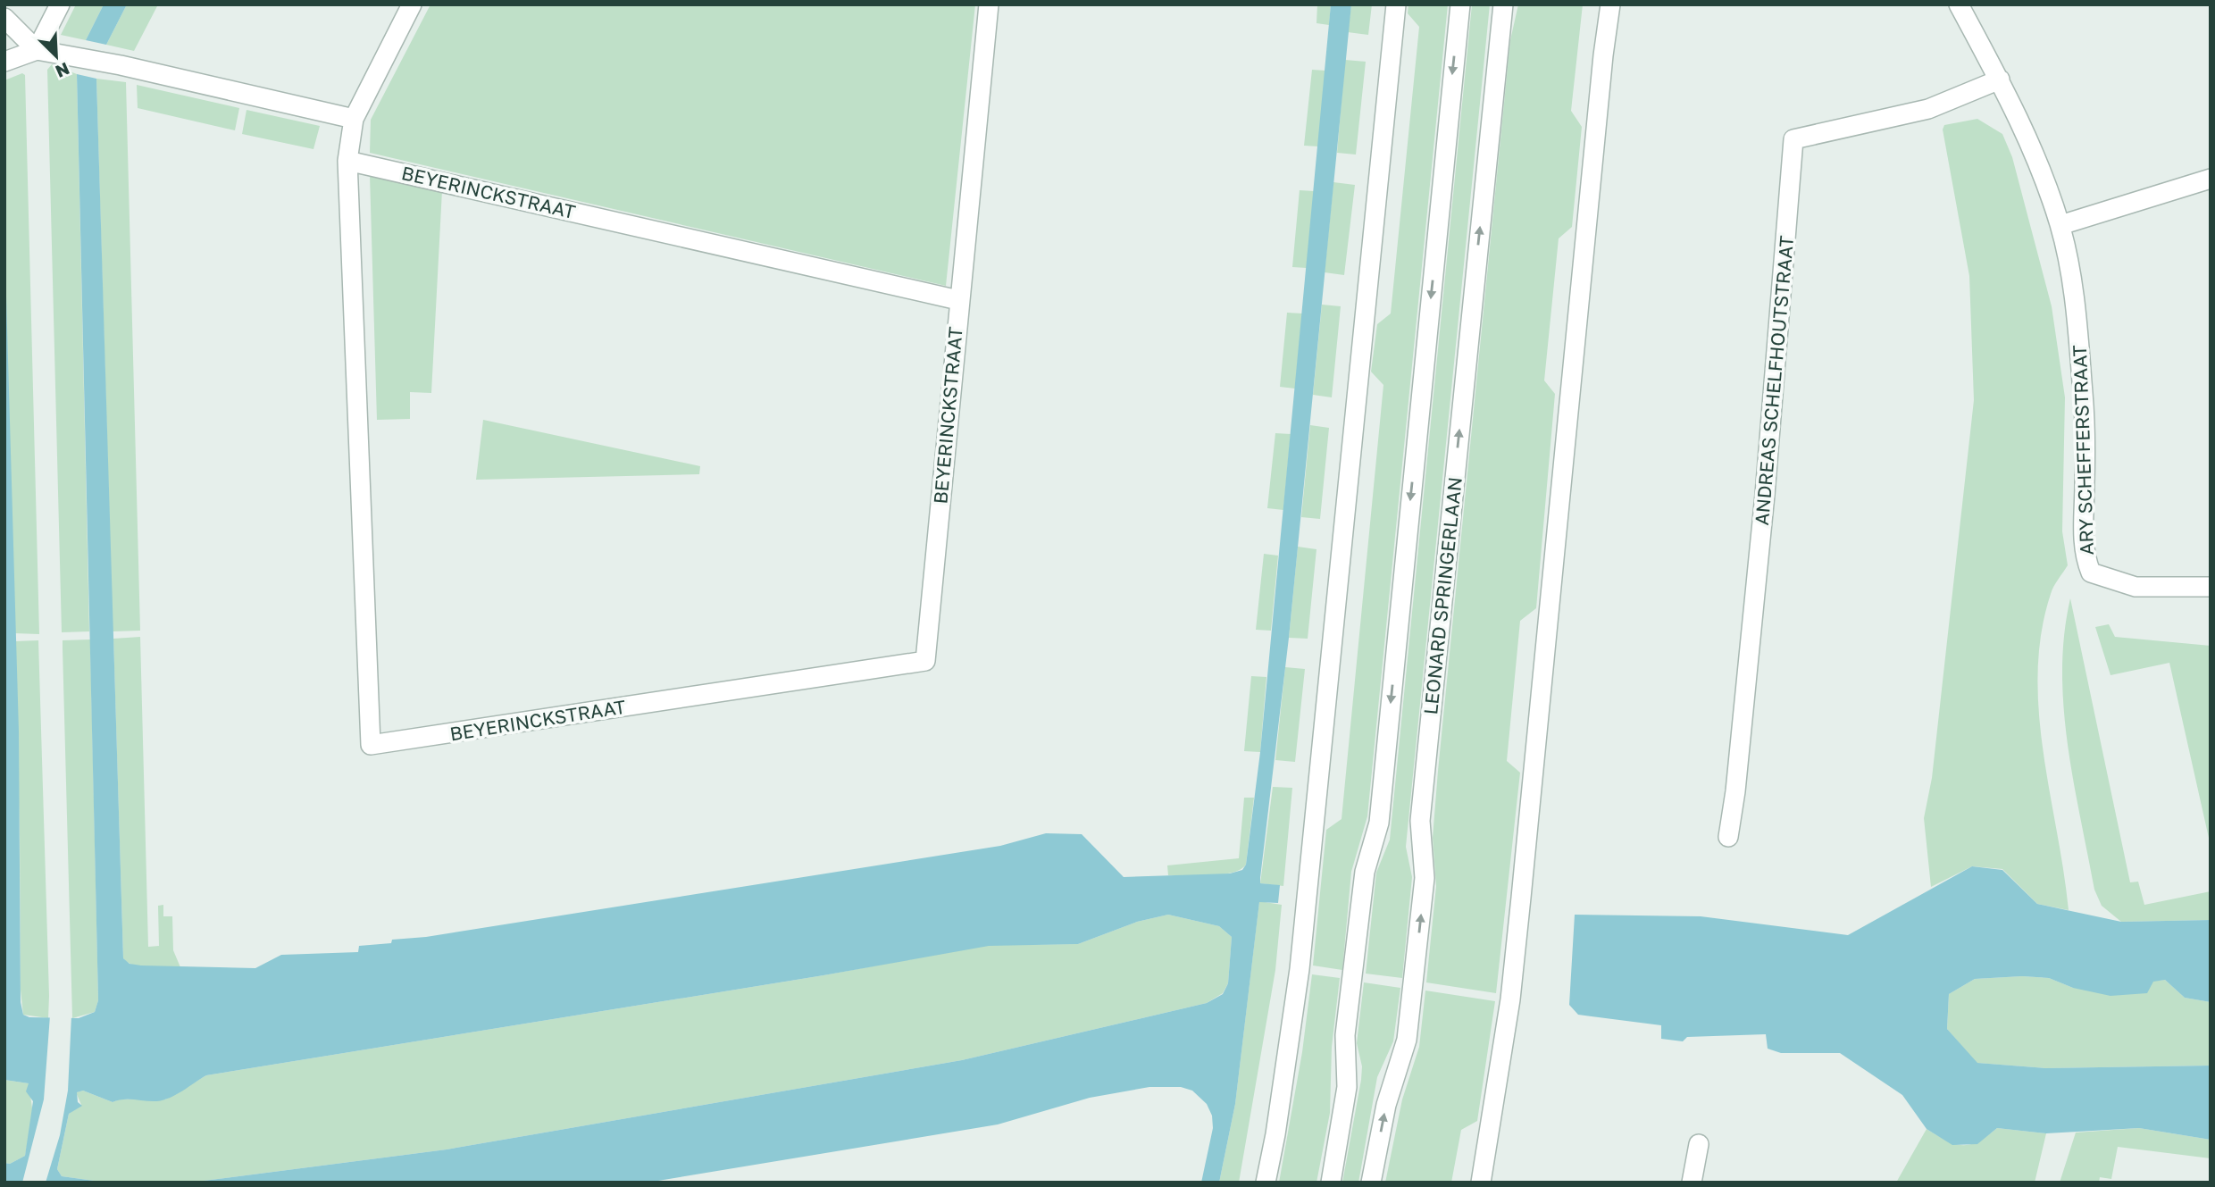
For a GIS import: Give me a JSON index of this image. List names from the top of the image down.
{
  "streets": {
    "street": [
      "BEYERINCKSTRAAT",
      "ANDREAS SCHELFHOUTSTRAAT",
      "ARY SCHEFFERSTRAAT",
      "LEONARD SPRINGERLAAN"
    ]
  },
  "crossings": [
    ["ANDREAS SCHELFHOUTSTRAAT", "ARY SCHEFFERSTRAAT"]
  ],
  "north": "bottom right"
}
